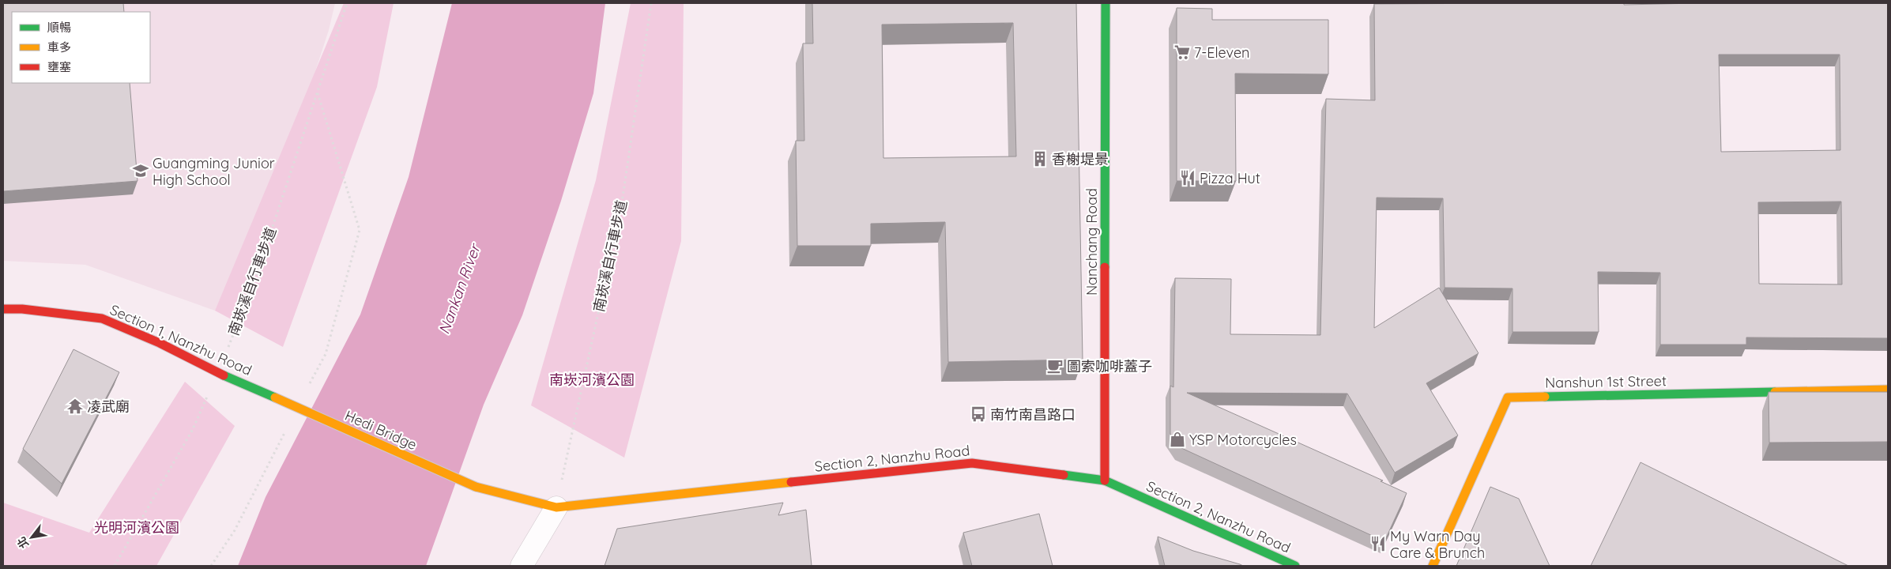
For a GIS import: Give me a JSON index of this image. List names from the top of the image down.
{
  "streets": {
    "street": [
      "Nanchang Road",
      "Section 1, Nanzhu Road",
      "Nanshun 1st Street",
      "Hedi Bridge",
      "Section 2, Nanzhu Road"
    ],
    "path": ["南崁溪自行車步道"]
  },
  "crossings": [
    ["Nanchang Road", "Section 2, Nanzhu Road"],
    ["南崁溪自行車步道", "Section 1, Nanzhu Road"],
    ["南崁溪自行車步道", "Section 2, Nanzhu Road"],
    ["Section 1, Nanzhu Road", "Hedi Bridge"],
    ["Hedi Bridge", "Section 2, Nanzhu Road"]
  ],
  "water": ["Nankan River"],
  "parks": ["南崁河濱公園", "光明河濱公園"],
  "places": {
    "supermarket": ["7-Eleven"],
    "building": ["香榭堤景"],
    "school or university": ["Guangming Junior High School"],
    "restaurant": ["Pizza Hut", "My Warn Day Care & Brunch"],
    "cafe": ["圖索咖啡蓋子"],
    "temple": ["凌武廟"],
    "bus stop": ["南竹南昌路口"],
    "shop": ["YSP Motorcycles"]
  },
  "legend": ["順暢", "車多", "壅塞"],
  "north": "bottom left"
}
